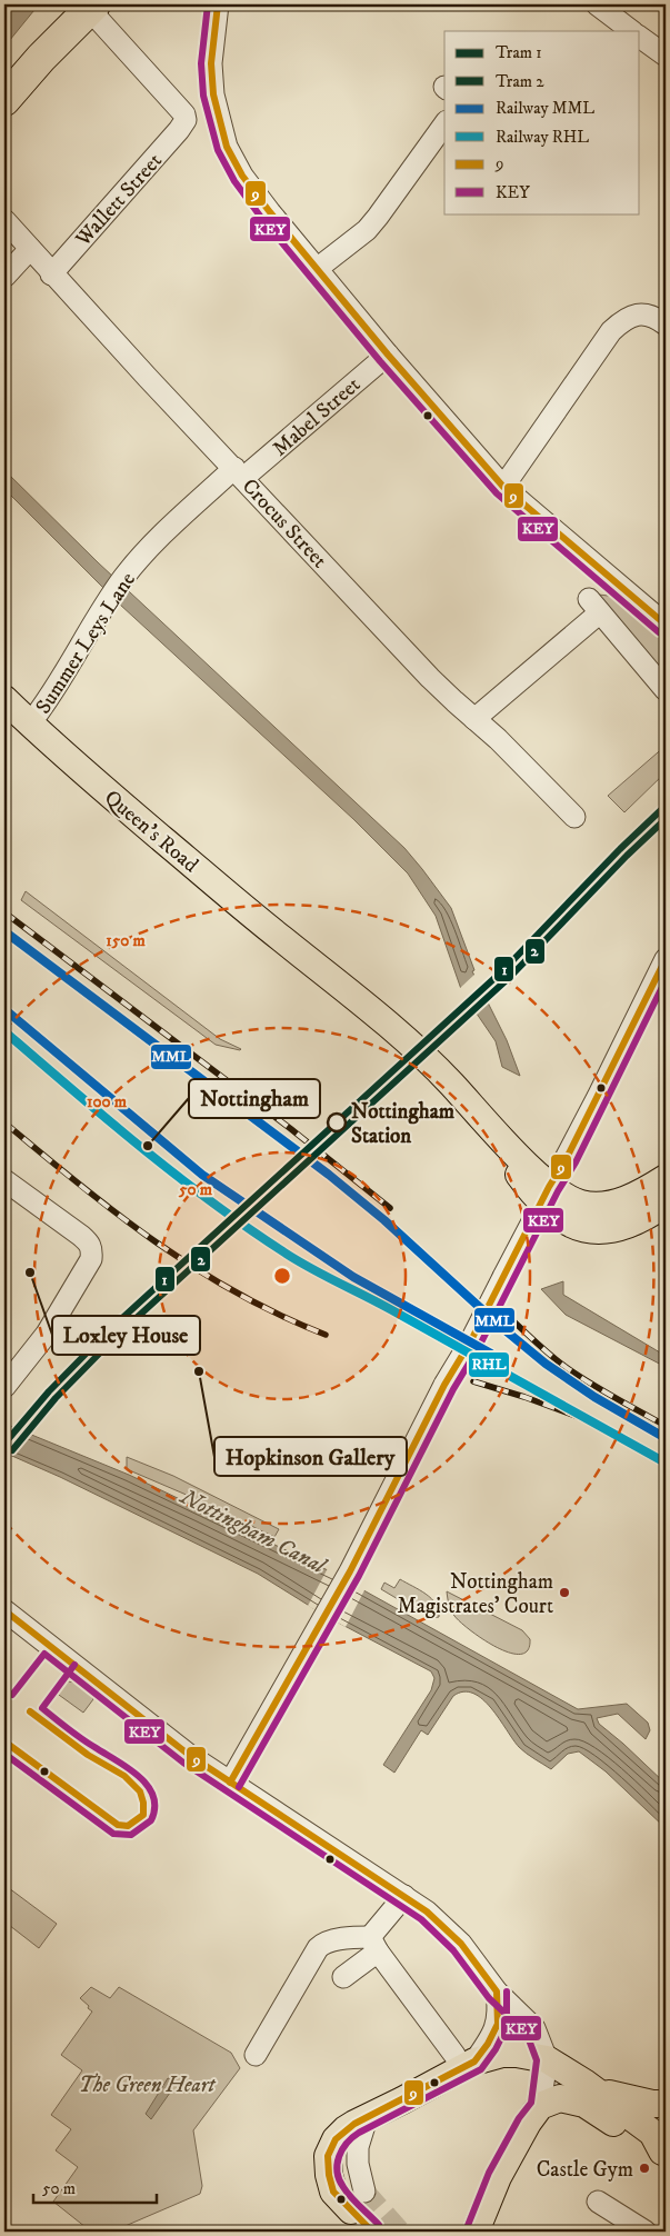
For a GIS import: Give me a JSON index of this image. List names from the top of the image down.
{
  "streets": {
    "main road": ["Queen's Road"],
    "street": [
      "Wallett Street",
      "Mabel Street",
      "Crocus Street",
      "Summer Leys Lane"
    ]
  },
  "crossings": [
    ["Wallett Street", "Crocus Street"],
    ["Mabel Street", "Crocus Street"],
    ["Mabel Street", "Summer Leys Lane"],
    ["Crocus Street", "Summer Leys Lane"],
    ["Summer Leys Lane", "Queen's Road"]
  ],
  "water": ["Nottingham Canal"],
  "parks": ["The Green Heart"],
  "places": [
    "Nottingham Station",
    "Nottingham",
    "Loxley House",
    "Hopkinson Gallery",
    "Nottingham Magistrates' Court",
    "Castle Gym"
  ],
  "lines": [
    "transit line 9",
    "transit line KEY",
    "tram line 1",
    "tram line 2",
    "rail line MML",
    "rail line RHL"
  ],
  "legend": [
    "Tram 1",
    "Tram 2",
    "Railway MML",
    "Railway RHL",
    "9",
    "KEY"
  ],
  "scale_bar": "50 m",
  "rings": ["150 m", "100 m", "50 m"]
}
